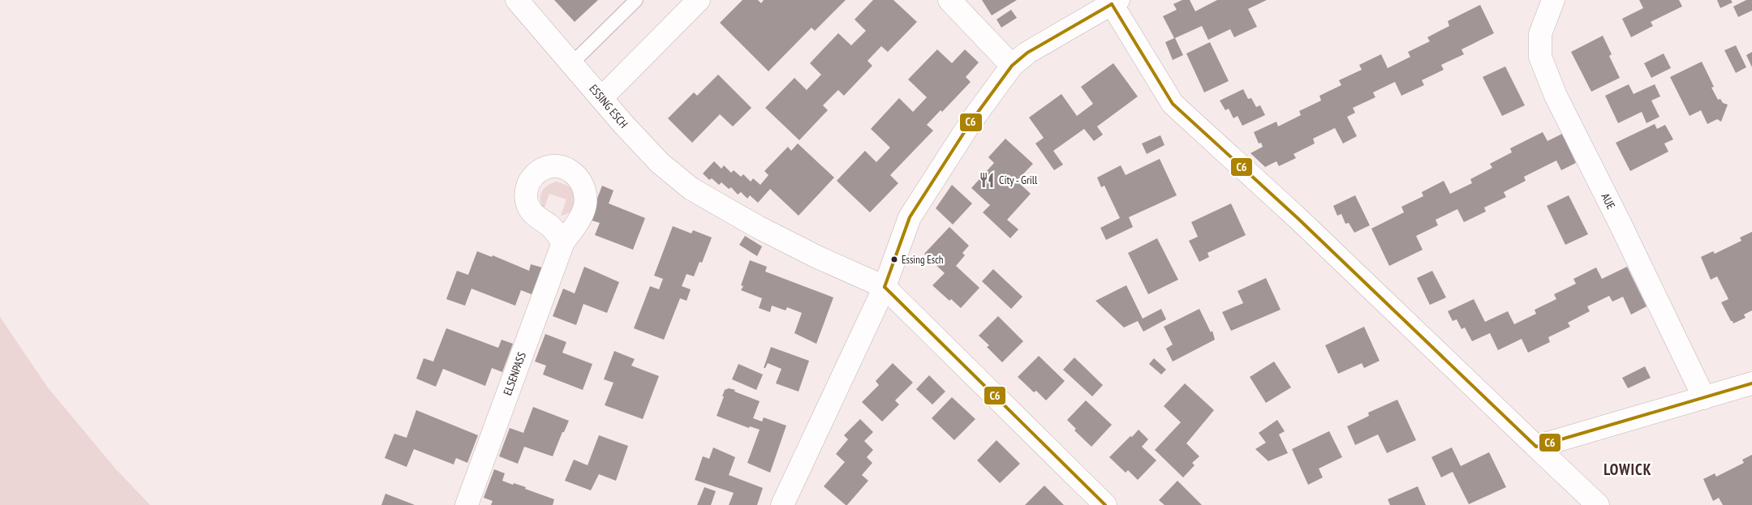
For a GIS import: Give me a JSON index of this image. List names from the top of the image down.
{
  "streets": {
    "street": ["ESSING ESCH", "AUE", "ELSENPASS"]
  },
  "districts": ["LOWICK"],
  "places": {
    "restaurant": ["City - Grill"],
    "other": ["Essing Esch"]
  },
  "lines": ["transit line C6"]
}
